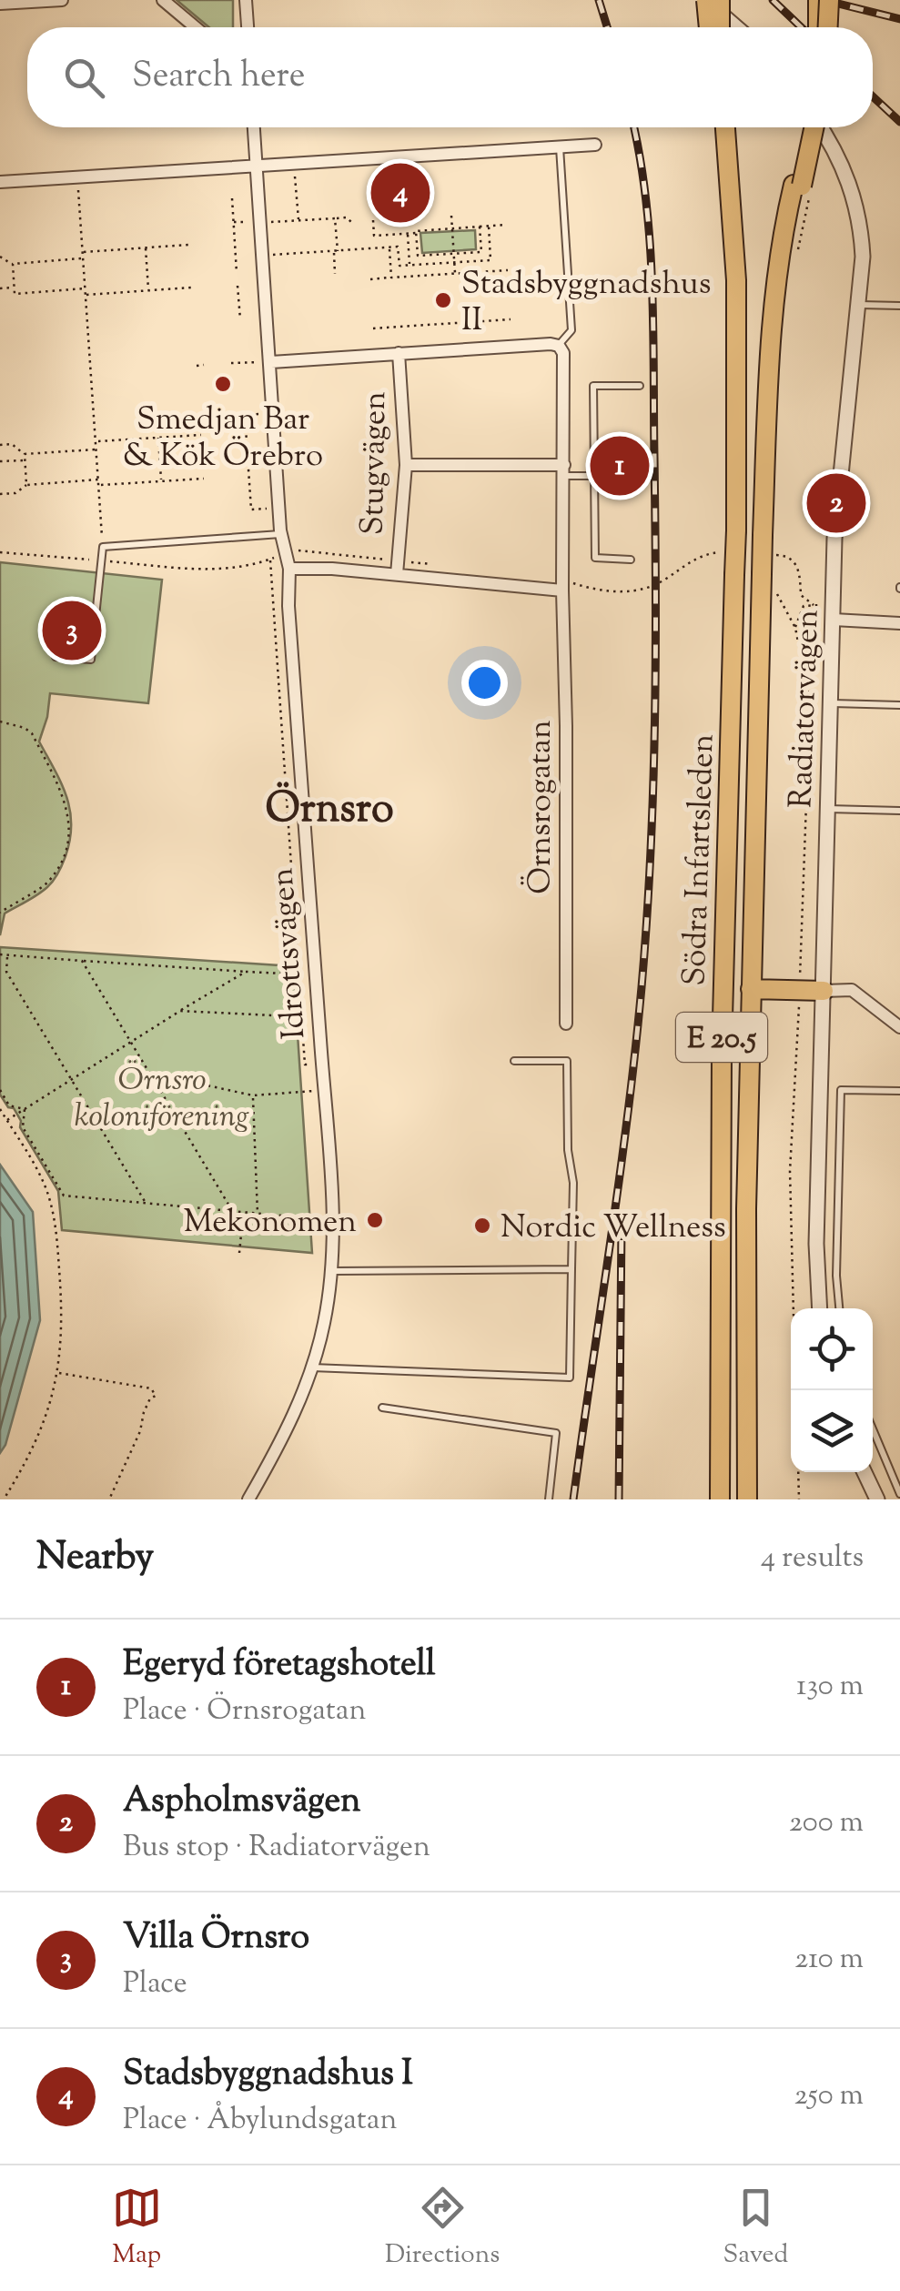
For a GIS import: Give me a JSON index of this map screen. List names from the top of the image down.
{
  "streets": {
    "main road": ["Södra Infartsleden", "E 20.5"],
    "street": [
      "Stugvägen",
      "Radiatorvägen",
      "Örnsrogatan",
      "Idrottsvägen"
    ]
  },
  "districts": ["Örnsro"],
  "parks": ["Örnsro koloniförening"],
  "places": [
    "Stadsbyggnadshus II",
    "Smedjan Bar & Kök Örebro",
    "Mekonomen",
    "Nordic Wellness"
  ],
  "page": {
    "search": "Search here",
    "pins": [
      "4",
      "1",
      "2",
      "3"
    ],
    "heading": ["Nearby", "4 results"],
    "list": [
      {
        "mark": "1",
        "name": "Egeryd företagshotell",
        "note": "Place · Örnsrogatan",
        "value": "130 m"
      },
      {
        "mark": "2",
        "name": "Aspholmsvägen",
        "note": "Bus stop · Radiatorvägen",
        "value": "200 m"
      },
      {
        "mark": "3",
        "name": "Villa Örnsro",
        "note": "Place",
        "value": "210 m"
      },
      {
        "mark": "4",
        "name": "Stadsbyggnadshus I",
        "note": "Place · Åbylundsgatan",
        "value": "250 m"
      }
    ],
    "nav": ["Map", "Directions", "Saved"]
  }
}
